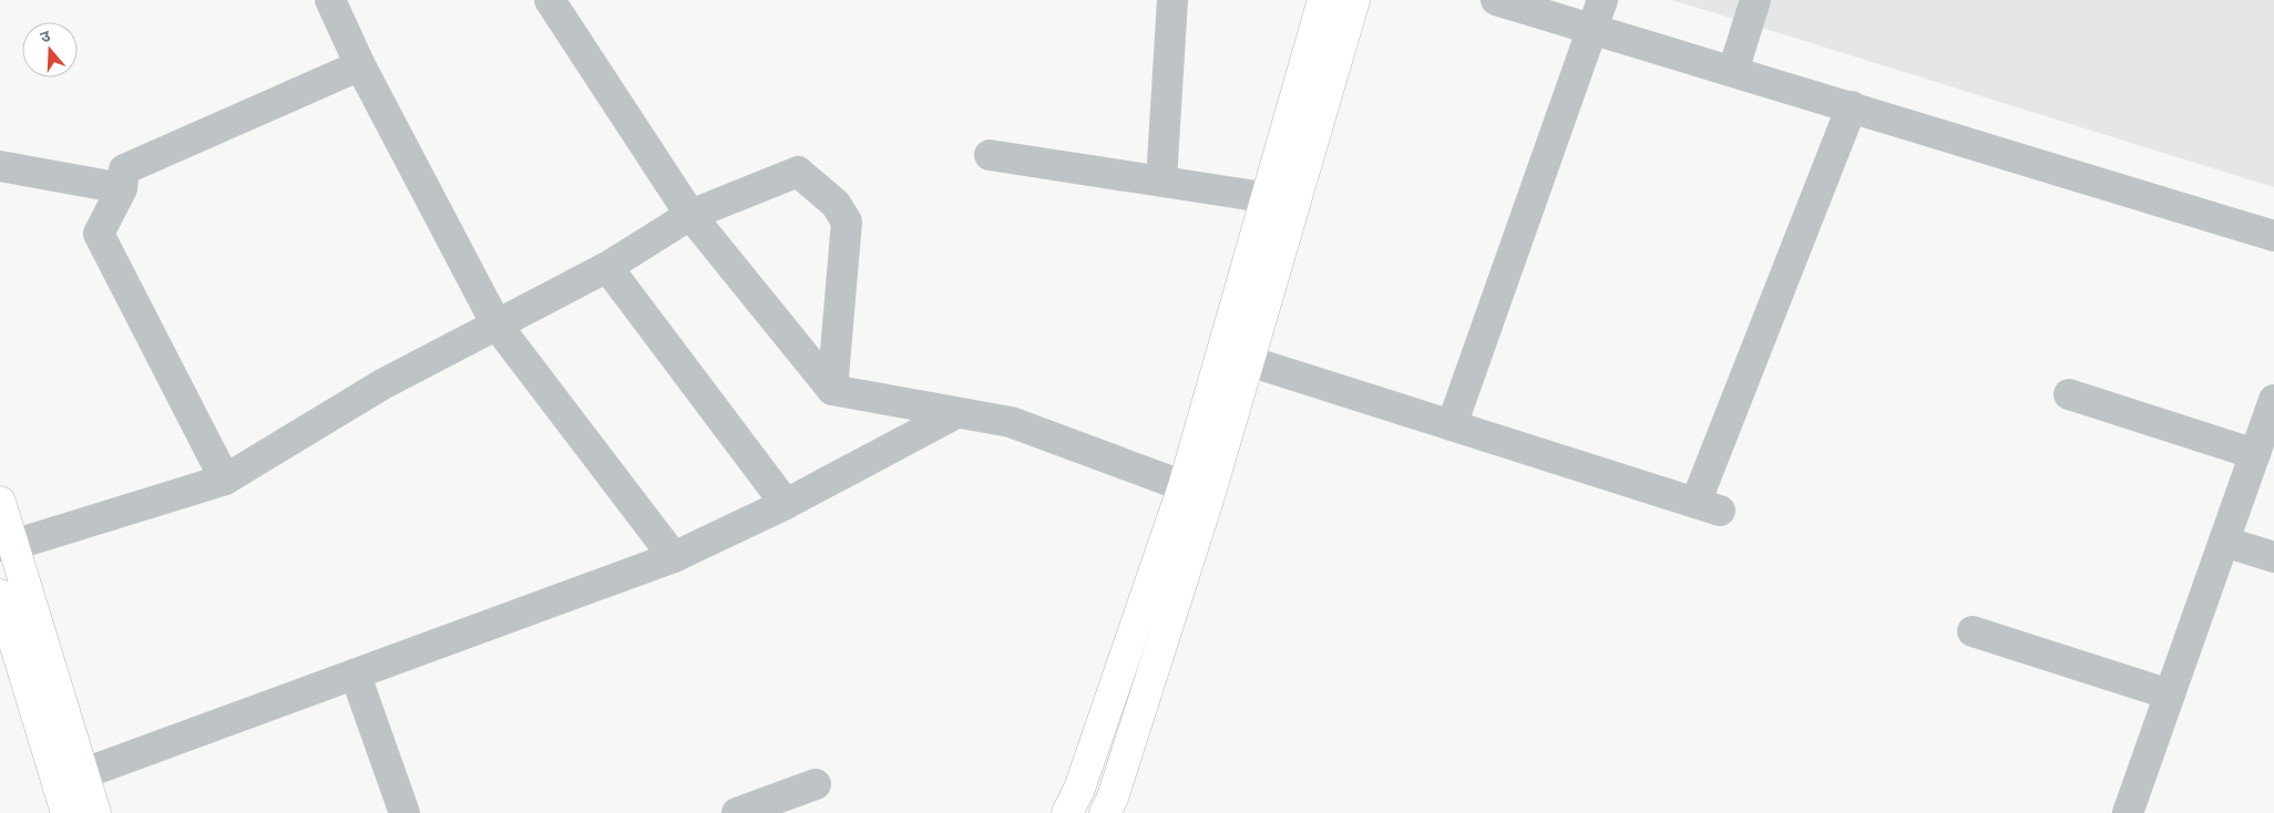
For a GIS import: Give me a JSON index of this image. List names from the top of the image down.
{
  "north": "top"
}
